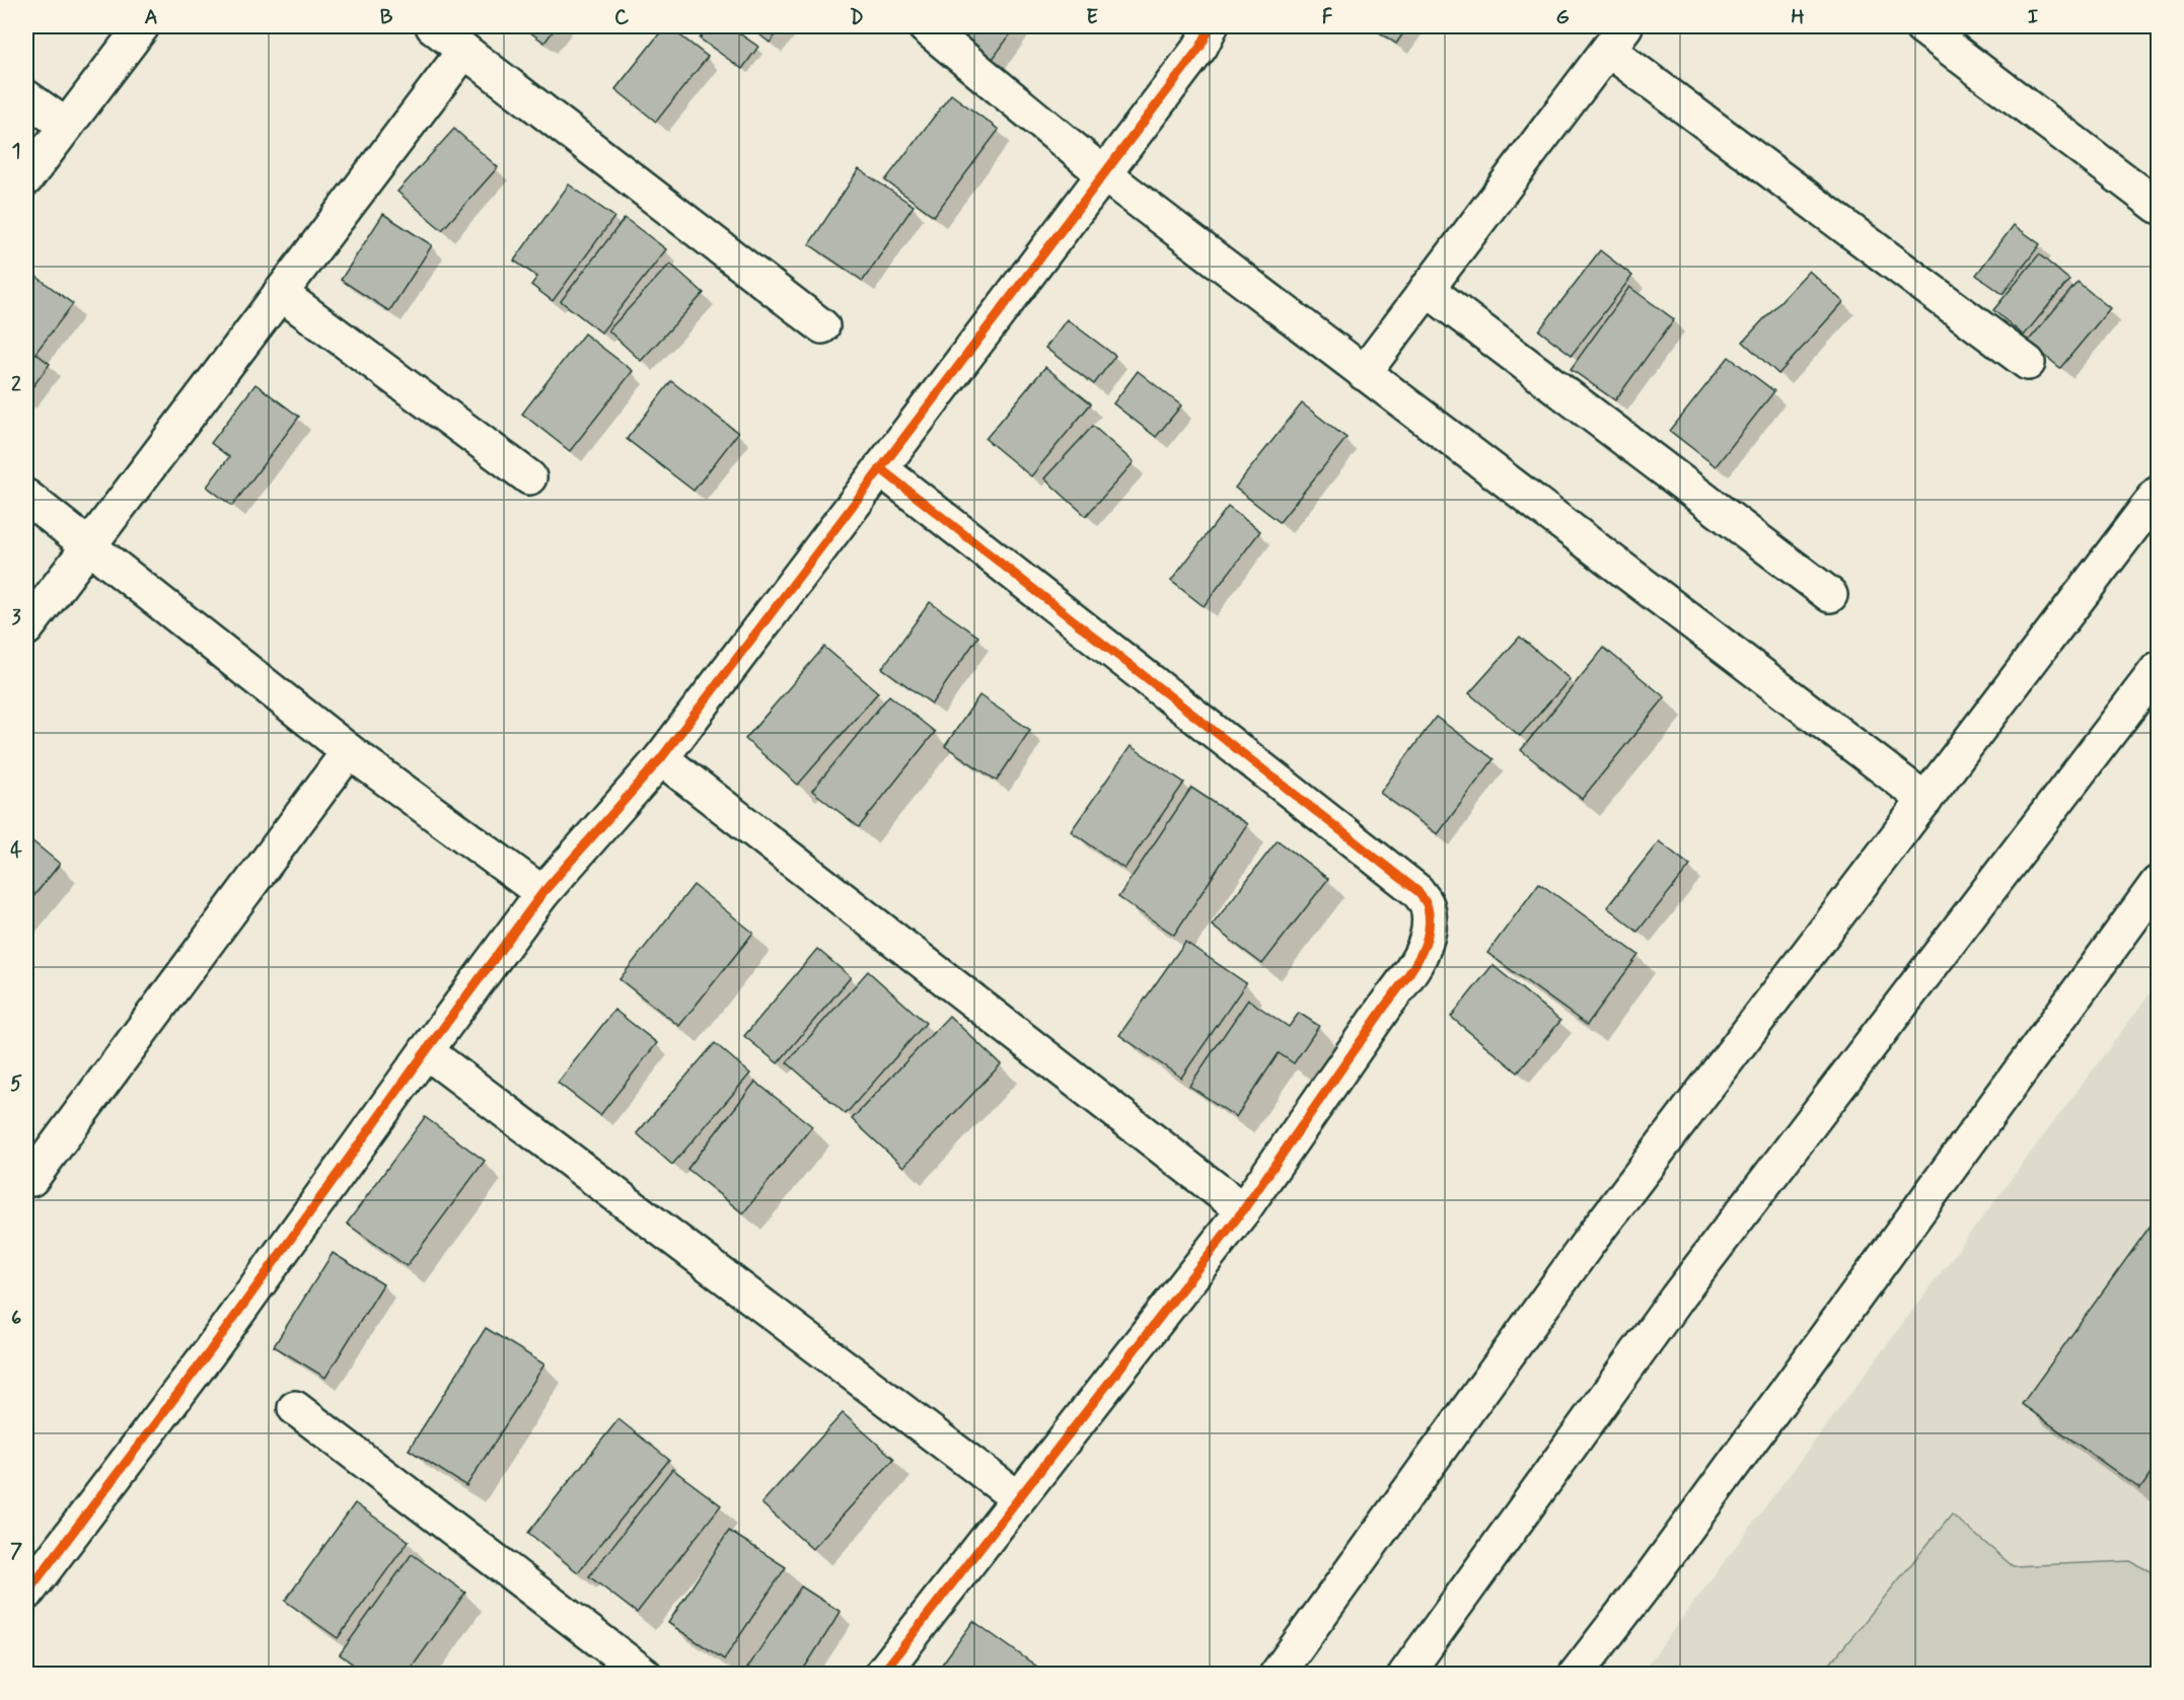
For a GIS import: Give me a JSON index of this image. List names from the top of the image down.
{
  "grid": {
    "columns": [
      "A",
      "B",
      "C",
      "D",
      "E",
      "F",
      "G",
      "H",
      "I"
    ],
    "rows": [
      "1",
      "2",
      "3",
      "4",
      "5",
      "6",
      "7"
    ]
  }
}
